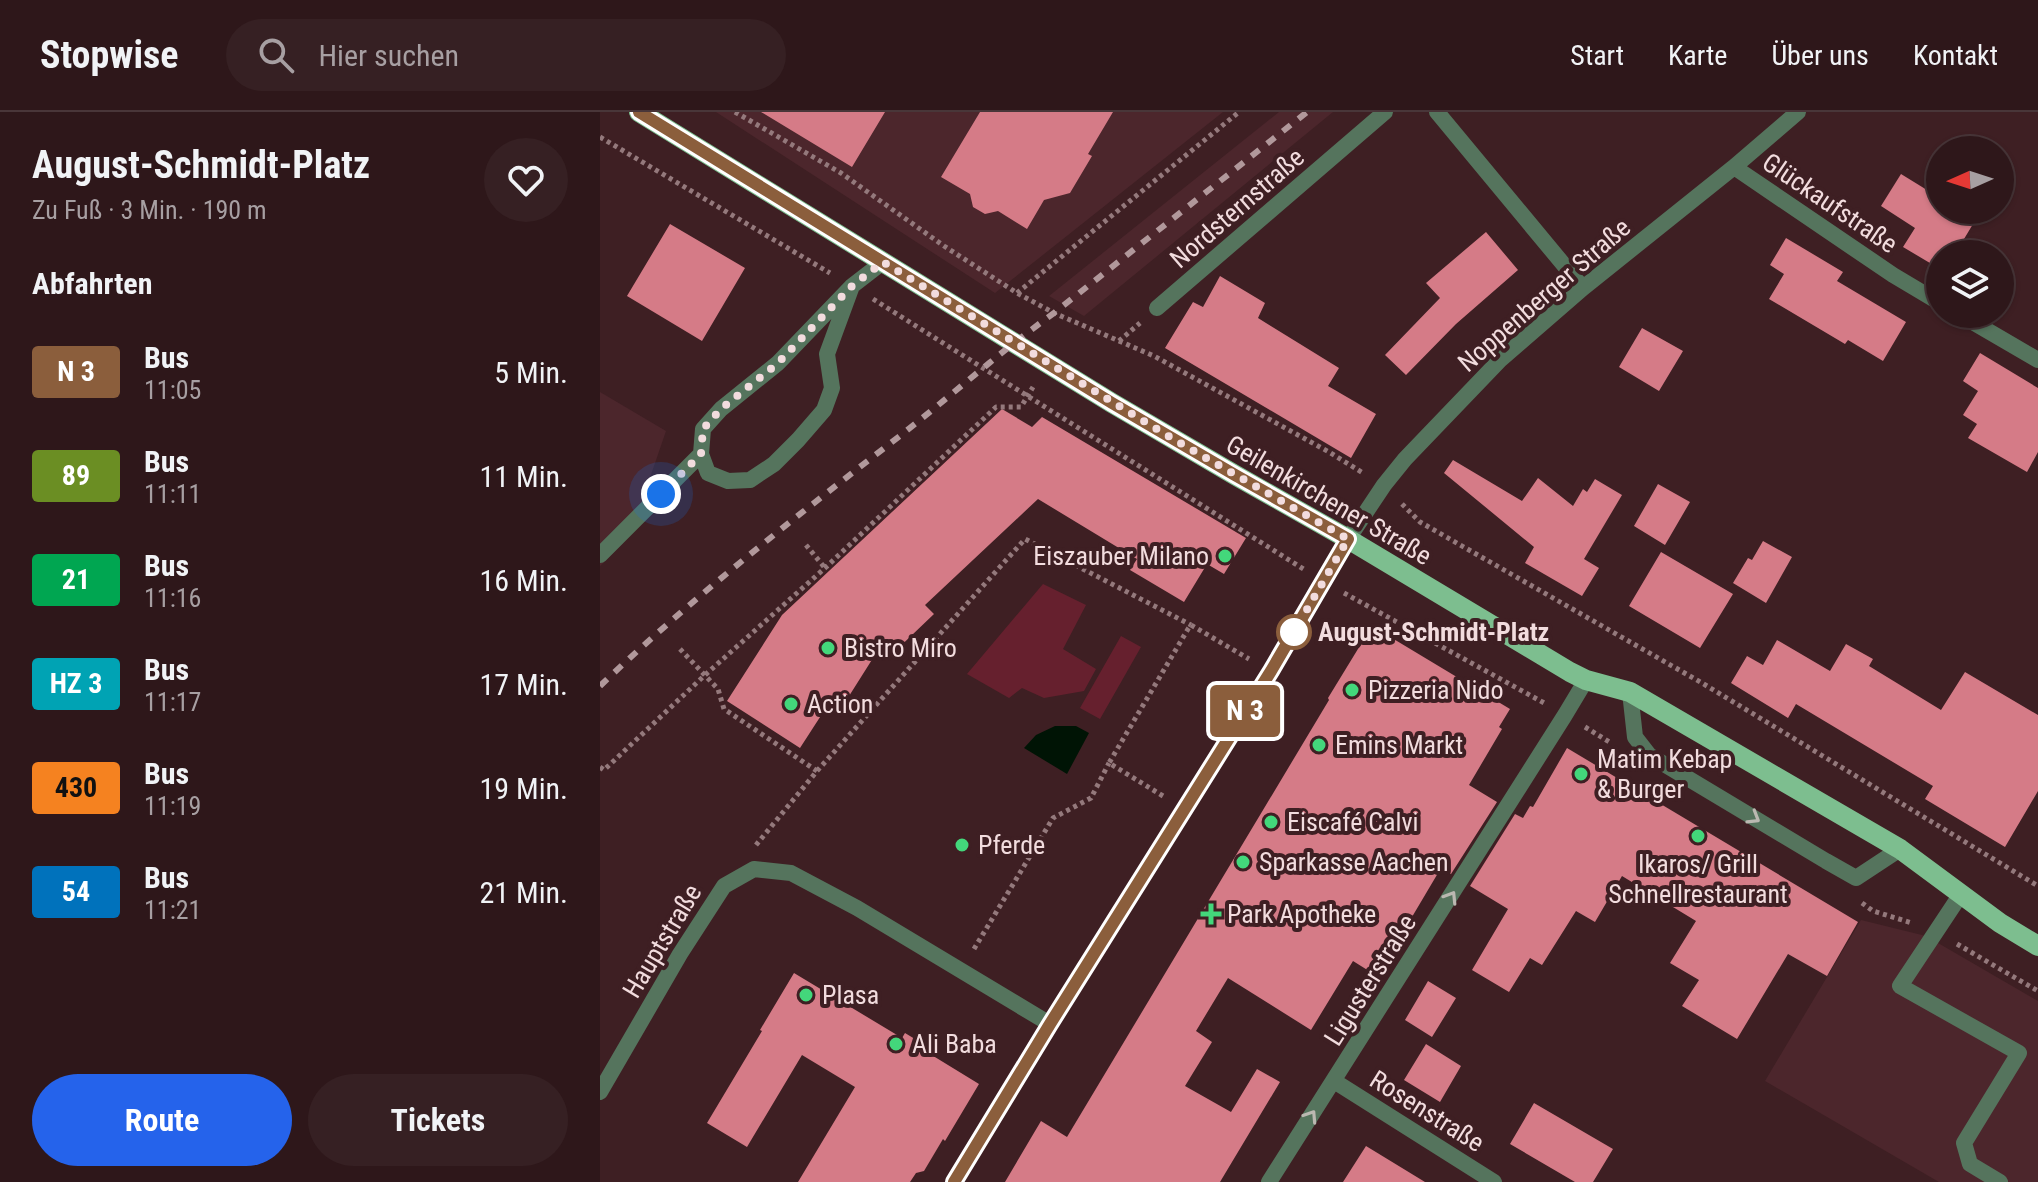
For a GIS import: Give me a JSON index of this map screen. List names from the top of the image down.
{
  "streets": {
    "main road": ["Geilenkirchener Straße"],
    "street": [
      "Glückaufstraße",
      "Nordsternstraße",
      "Noppenberger Straße",
      "Hauptstraße",
      "Ligusterstraße",
      "Rosenstraße"
    ]
  },
  "crossings": [
    ["Glückaufstraße", "Noppenberger Straße"],
    ["Noppenberger Straße", "Geilenkirchener Straße"],
    ["Geilenkirchener Straße", "Ligusterstraße"],
    ["Ligusterstraße", "Rosenstraße"]
  ],
  "one_way": ["Ligusterstraße"],
  "places": {
    "other": [
      "Eiszauber Milano",
      "August-Schmidt-Platz",
      "Bistro Miro",
      "Pizzeria Nido",
      "Action",
      "Emins Markt",
      "Matim Kebap & Burger",
      "Eiscafé Calvi",
      "Ikaros/ Grill Schnellrestaurant",
      "Pferde",
      "Sparkasse Aachen",
      "Plasa",
      "Ali Baba"
    ],
    "health": ["Park Apotheke"]
  },
  "north": "left",
  "page": {
    "header": "Stopwise",
    "search": "Hier suchen",
    "nav": [
      "Start",
      "Karte",
      "Über uns",
      "Kontakt"
    ],
    "heading": [
      ["August-Schmidt-Platz", "Zu Fuß · 3 Min. · 190 m"],
      "Abfahrten"
    ],
    "on_map": "N 3",
    "list": [
      {
        "mark": "N 3",
        "name": "Bus",
        "note": "11:05",
        "value": "5 Min."
      },
      {
        "mark": "89",
        "name": "Bus",
        "note": "11:11",
        "value": "11 Min."
      },
      {
        "mark": "21",
        "name": "Bus",
        "note": "11:16",
        "value": "16 Min."
      },
      {
        "mark": "HZ 3",
        "name": "Bus",
        "note": "11:17",
        "value": "17 Min."
      },
      {
        "mark": "430",
        "name": "Bus",
        "note": "11:19",
        "value": "19 Min."
      },
      {
        "mark": "54",
        "name": "Bus",
        "note": "11:21",
        "value": "21 Min."
      }
    ],
    "buttons": ["Route", "Tickets"]
  }
}
